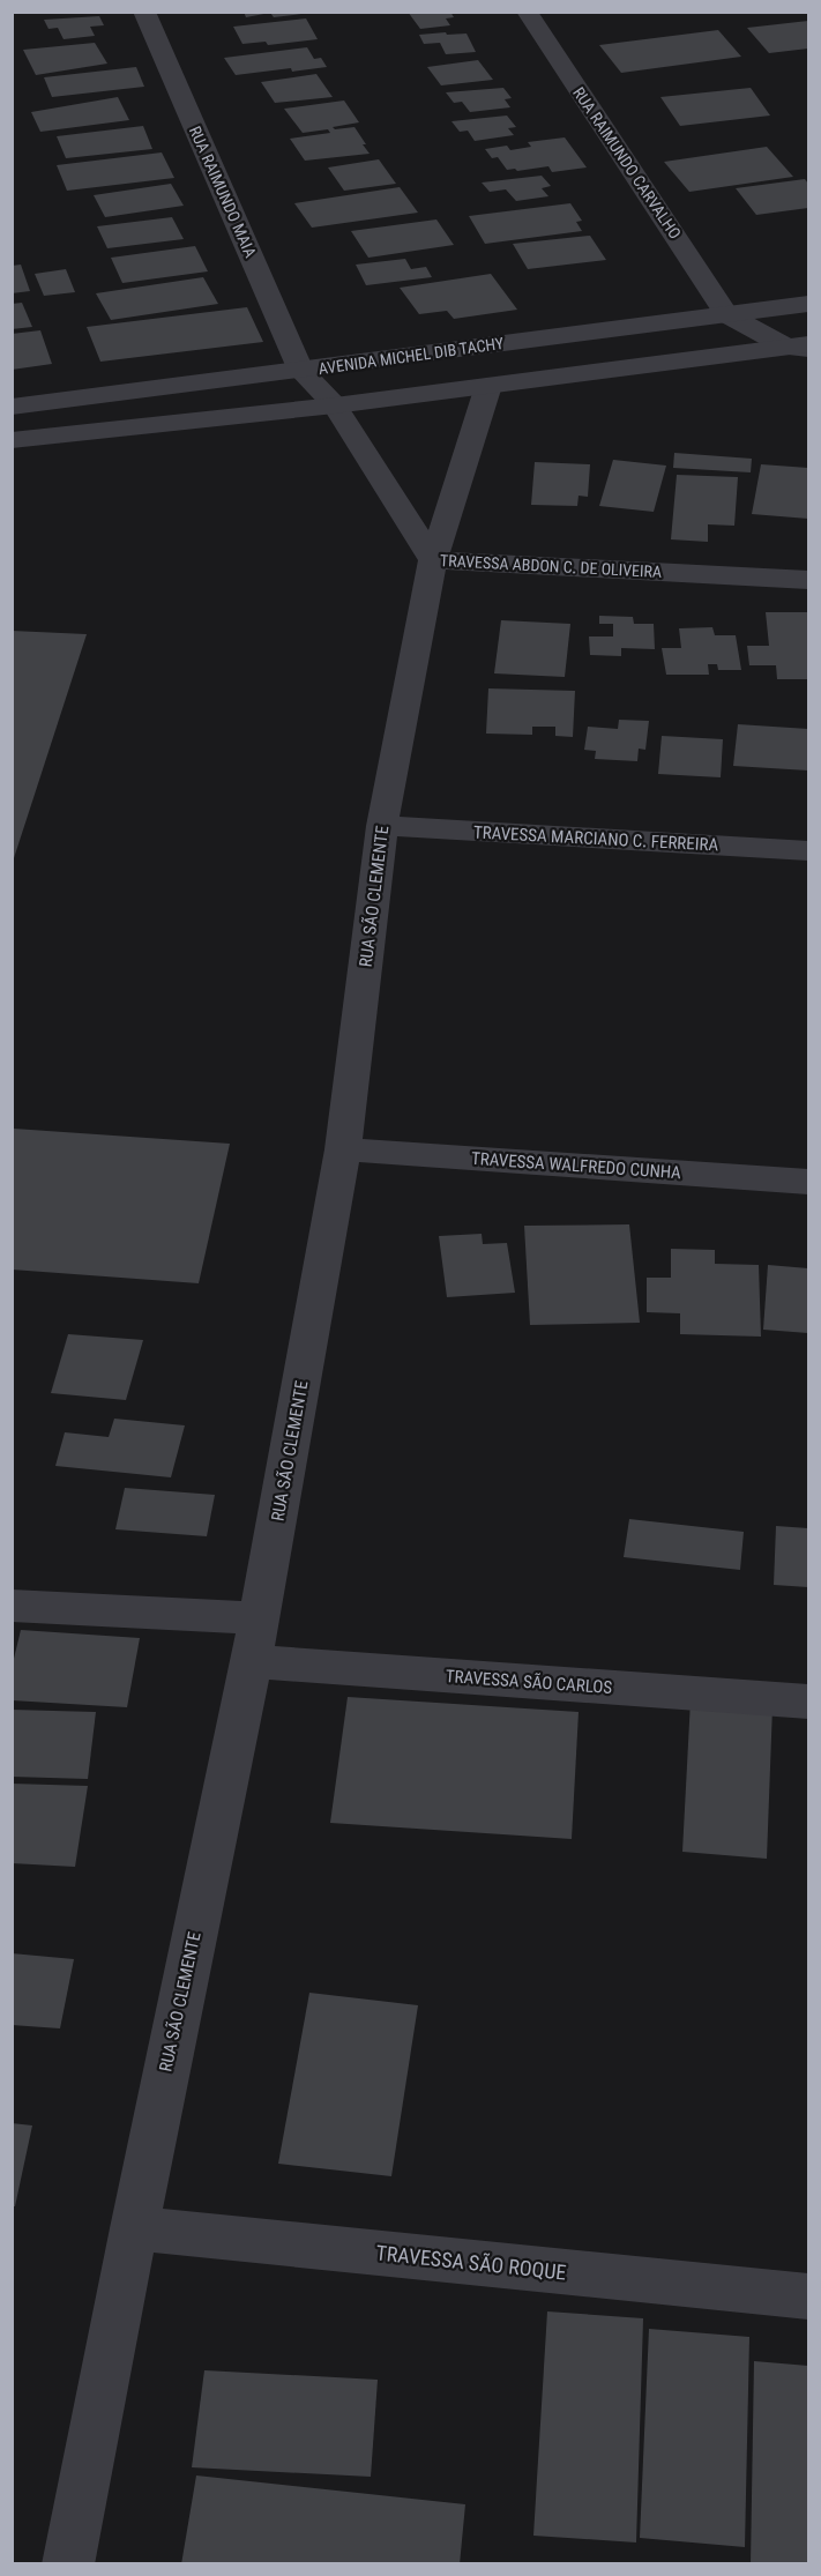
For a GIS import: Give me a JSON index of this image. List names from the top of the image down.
{
  "streets": {
    "street": [
      "RUA RAIMUNDO CARVALHO",
      "RUA RAIMUNDO MAIA",
      "AVENIDA MICHEL DIB TACHY",
      "TRAVESSA ABDON C. DE OLIVEIRA",
      "TRAVESSA MARCIANO C. FERREIRA",
      "RUA SÃO CLEMENTE",
      "TRAVESSA WALFREDO CUNHA",
      "TRAVESSA SÃO CARLOS",
      "TRAVESSA SÃO ROQUE"
    ]
  },
  "crossings": [
    ["RUA RAIMUNDO CARVALHO", "AVENIDA MICHEL DIB TACHY"],
    ["RUA RAIMUNDO MAIA", "AVENIDA MICHEL DIB TACHY"],
    ["TRAVESSA ABDON C. DE OLIVEIRA", "RUA SÃO CLEMENTE"],
    ["TRAVESSA MARCIANO C. FERREIRA", "RUA SÃO CLEMENTE"],
    ["RUA SÃO CLEMENTE", "TRAVESSA WALFREDO CUNHA"],
    ["RUA SÃO CLEMENTE", "TRAVESSA SÃO CARLOS"],
    ["RUA SÃO CLEMENTE", "TRAVESSA SÃO ROQUE"]
  ]
}
